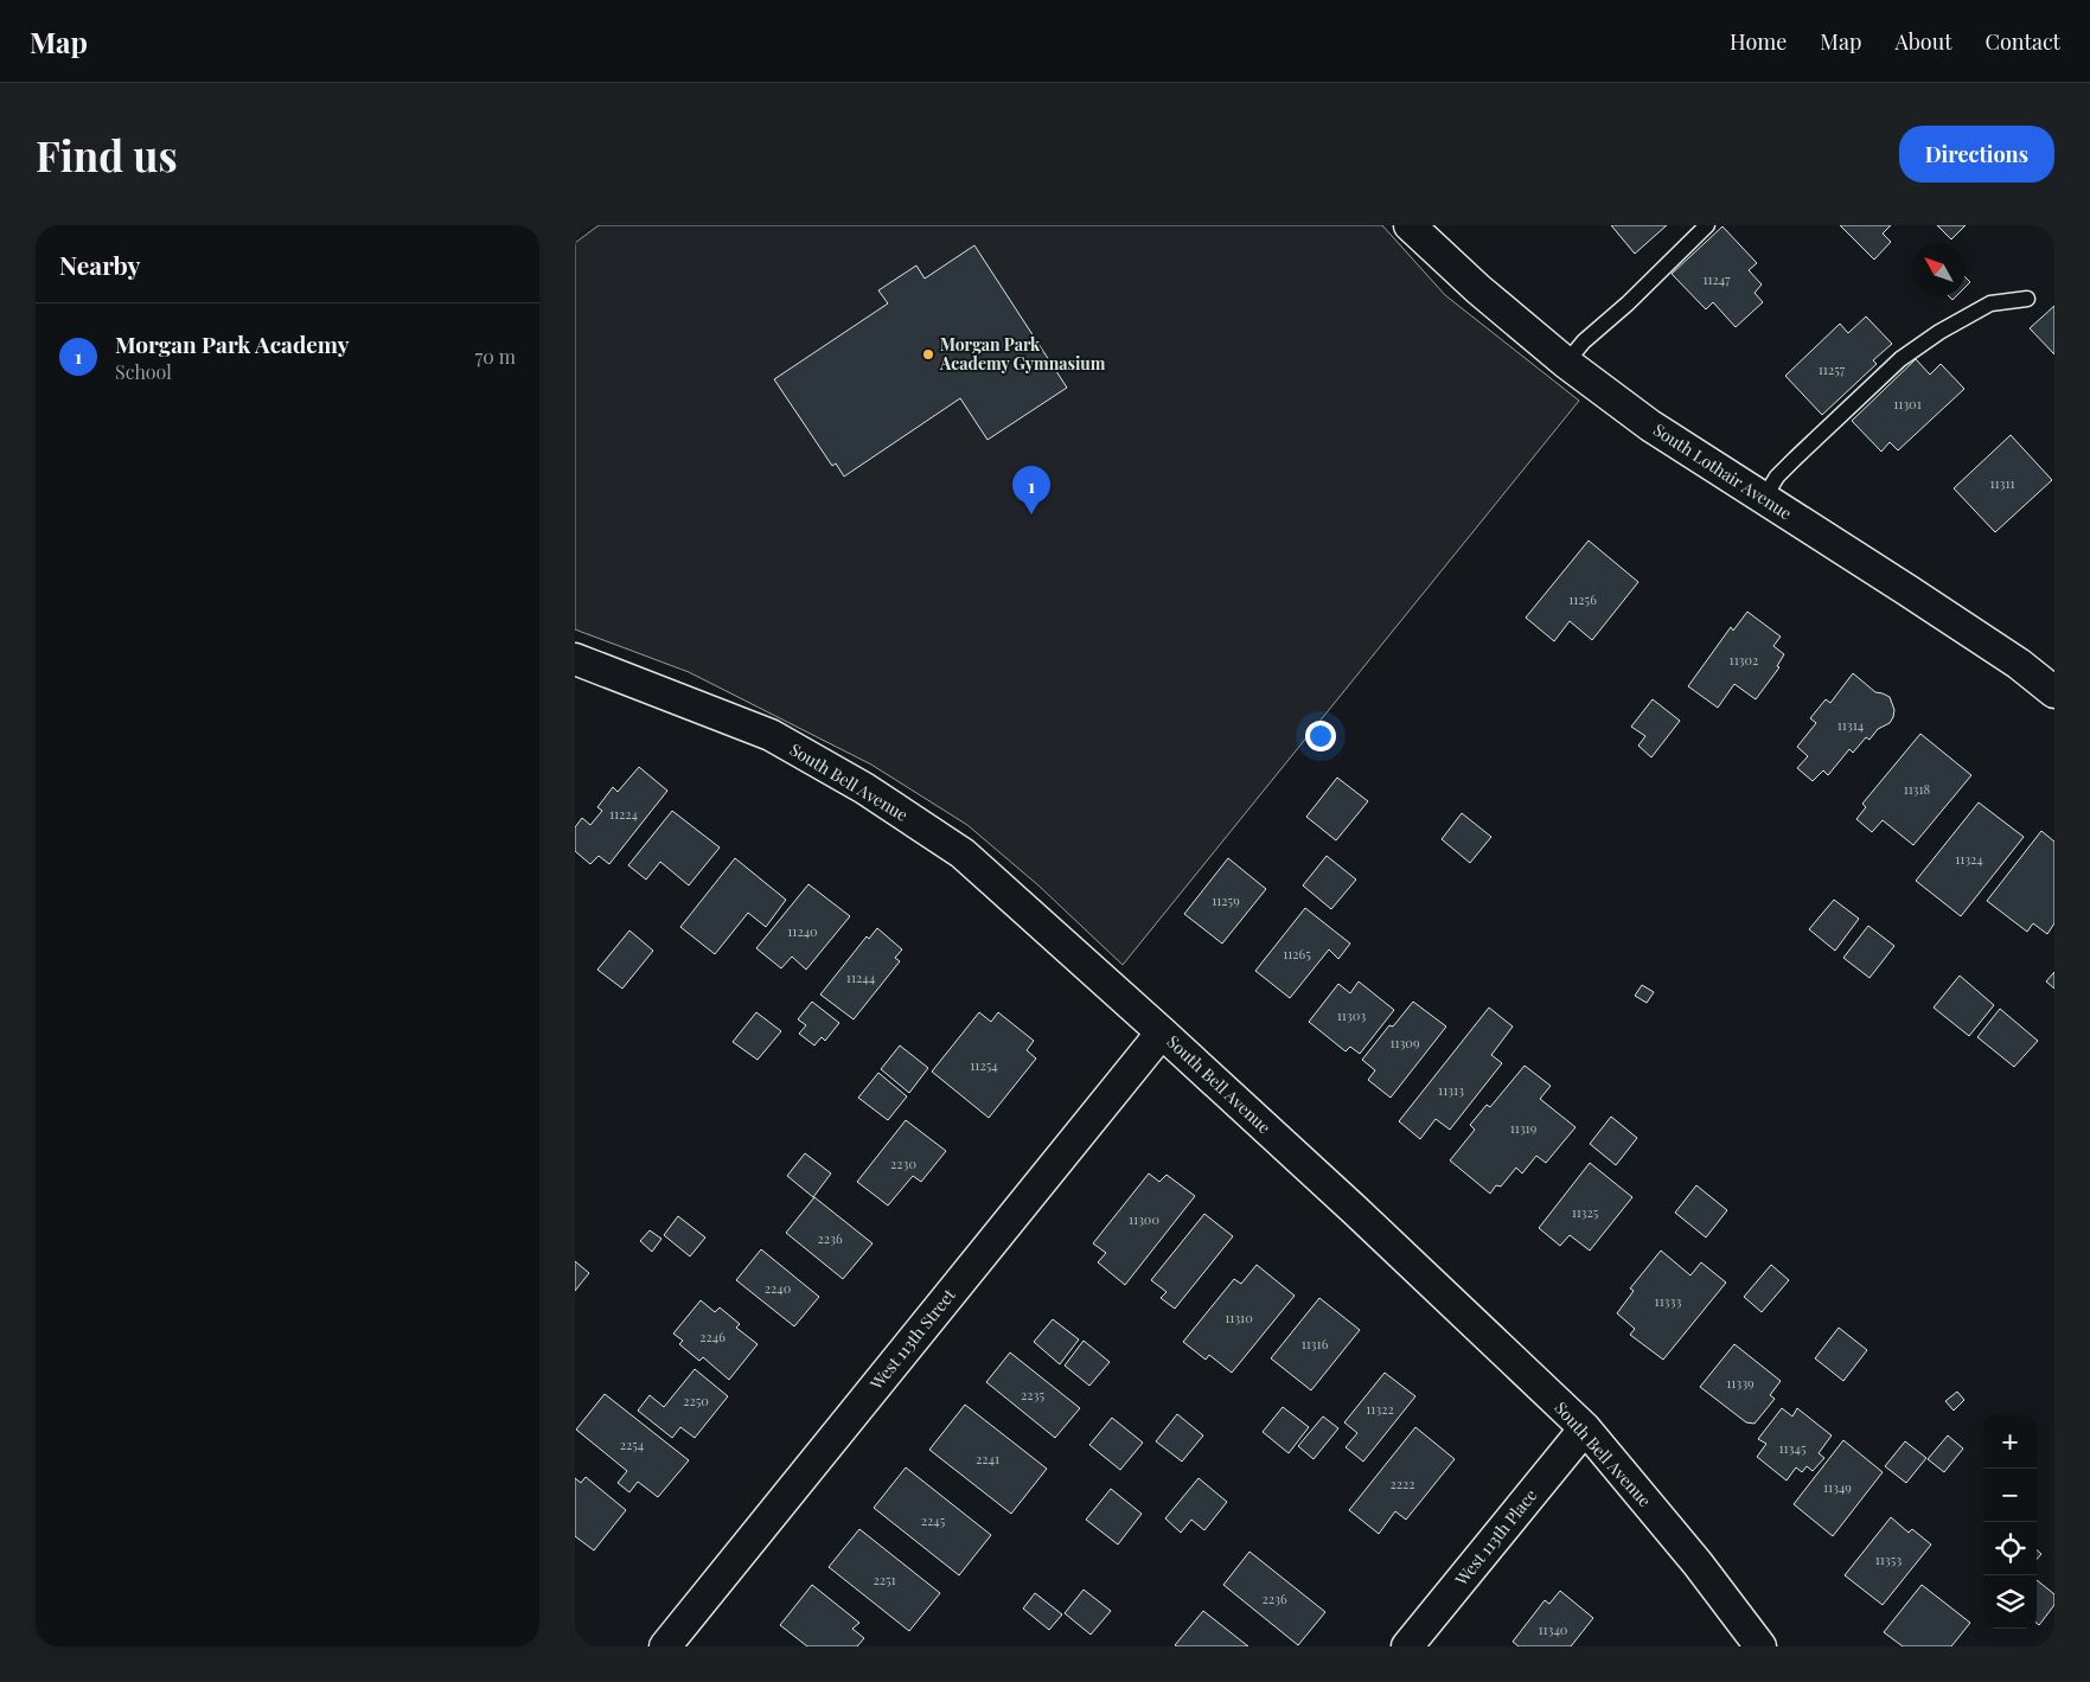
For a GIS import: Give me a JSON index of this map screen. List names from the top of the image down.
{
  "streets": {
    "street": [
      "South Lothair Avenue",
      "South Bell Avenue",
      "West 113th Street",
      "West 113th Place"
    ]
  },
  "crossings": [
    ["South Bell Avenue", "West 113th Street"],
    ["South Bell Avenue", "West 113th Place"]
  ],
  "places": ["Morgan Park Academy Gymnasium"],
  "house_numbers": [
    "11247",
    "11257",
    "11301",
    "11311",
    "11256",
    "11302",
    "11314",
    "11318",
    "11224",
    "11324",
    "11259",
    "11240",
    "11265",
    "11244",
    "11303",
    "11309",
    "11254",
    "11313",
    "11319",
    "2230",
    "11325",
    "11300",
    "2236",
    "2240",
    "11333",
    "11310",
    "2246",
    "11316",
    "11339",
    "2235",
    "2250",
    "11322",
    "2254",
    "11345",
    "2241",
    "2222",
    "11349",
    "2245",
    "11353",
    "2251",
    "2236",
    "11340"
  ],
  "north": "top left",
  "page": {
    "header": "Map",
    "nav": [
      "Home",
      "Map",
      "About",
      "Contact"
    ],
    "buttons": "Directions",
    "title": "Find us",
    "heading": "Nearby",
    "list": [
      {
        "mark": "1",
        "name": "Morgan Park Academy",
        "note": "School",
        "value": "70 m"
      }
    ],
    "pins": "1",
    "map_buttons": ["+", "−"]
  }
}
